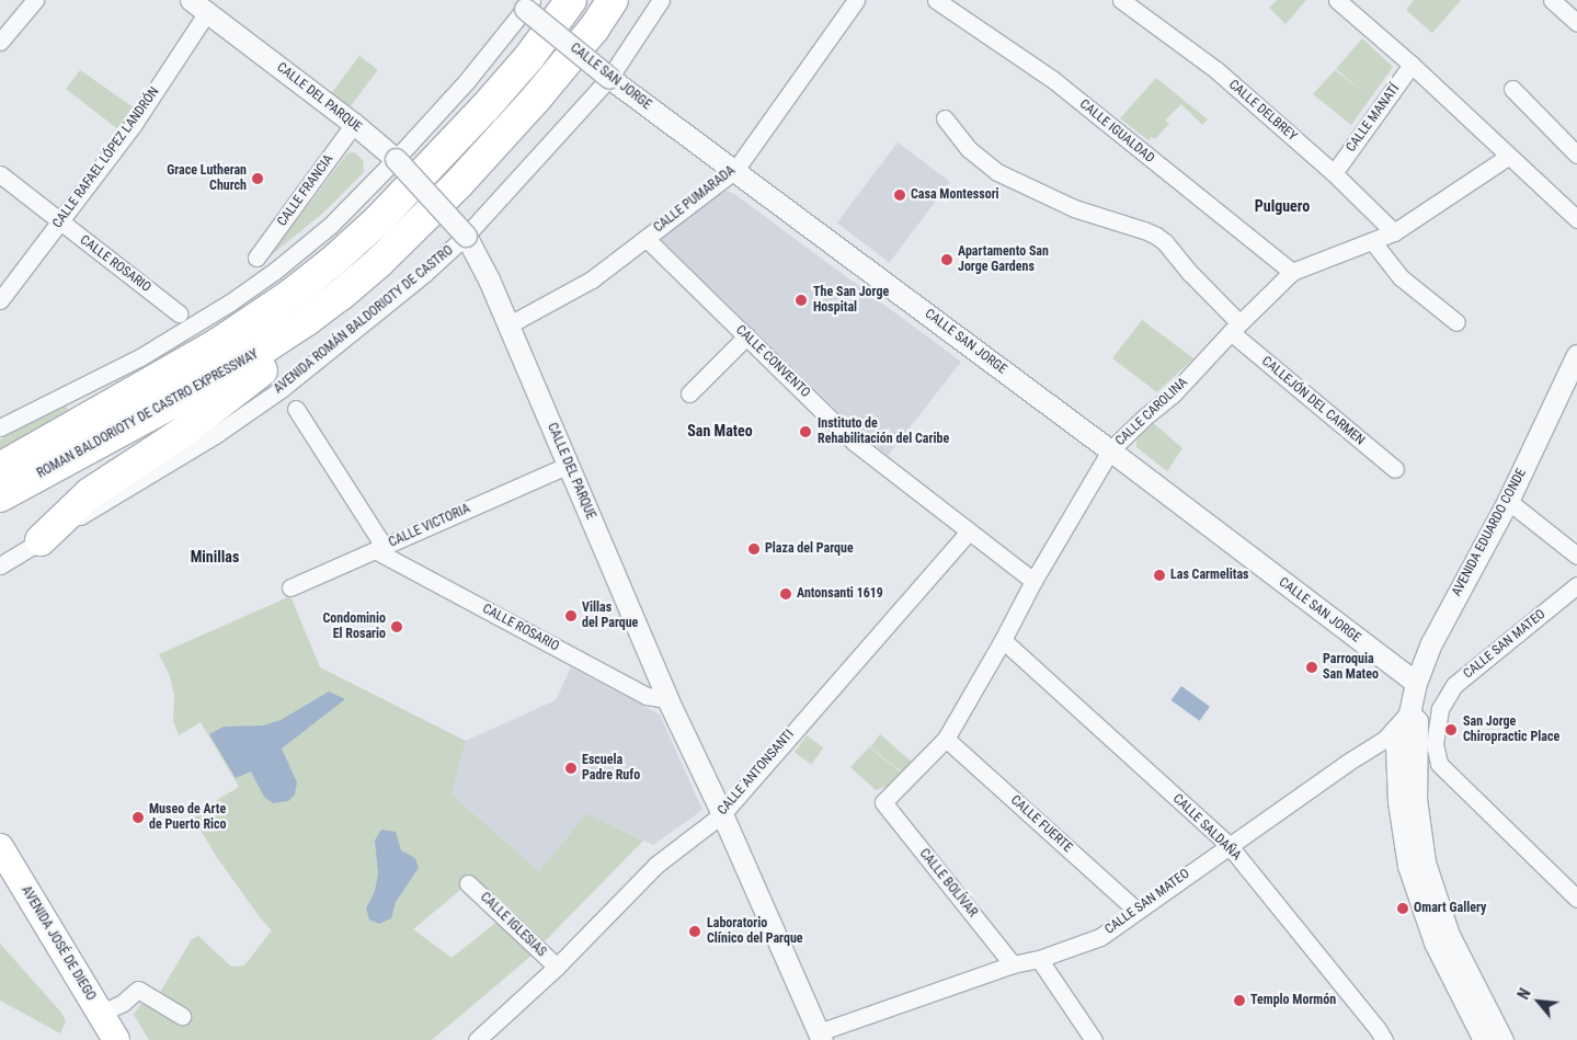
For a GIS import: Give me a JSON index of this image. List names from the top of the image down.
{
  "streets": {
    "highway": ["ROMAN BALDORIOTY DE CASTRO EXPRESSWAY"],
    "main road": ["AVENIDA JOSÉ DE DIEGO"],
    "street": [
      "CALLE SAN JORGE",
      "CALLE DEL PARQUE",
      "CALLE DELBREY",
      "CALLE MANATÍ",
      "CALLE IGUALDAD",
      "CALLE RAFAEL LÓPEZ LANDRÓN",
      "CALLE FRANCIA",
      "CALLE PUMARADA",
      "CALLE ROSARIO",
      "AVENIDA ROMÁN BALDORIOTY DE CASTRO",
      "CALLE CONVENTO",
      "CALLEJÓN DEL CARMEN",
      "CALLE CAROLINA",
      "CALLE VICTORIA",
      "AVENIDA EDUARDO CONDE",
      "CALLE SAN MATEO",
      "CALLE ANTONSANTI",
      "CALLE FUERTE",
      "CALLE SALDAÑA",
      "CALLE BOLÍVAR",
      "CALLE IGLESIAS"
    ]
  },
  "crossings": [
    ["CALLE SAN JORGE", "CALLE PUMARADA"],
    ["CALLE SAN JORGE", "AVENIDA ROMÁN BALDORIOTY DE CASTRO"],
    ["CALLE SAN JORGE", "CALLE CAROLINA"],
    ["CALLE SAN JORGE", "AVENIDA EDUARDO CONDE"],
    ["CALLE DEL PARQUE", "CALLE RAFAEL LÓPEZ LANDRÓN"],
    ["CALLE DEL PARQUE", "CALLE FRANCIA"],
    ["CALLE DEL PARQUE", "CALLE PUMARADA"],
    ["CALLE DEL PARQUE", "CALLE ROSARIO"],
    ["CALLE DEL PARQUE", "AVENIDA ROMÁN BALDORIOTY DE CASTRO"],
    ["CALLE DEL PARQUE", "CALLE VICTORIA"],
    ["CALLE DEL PARQUE", "CALLE SAN MATEO"],
    ["CALLE DEL PARQUE", "CALLE ANTONSANTI"],
    ["CALLE DELBREY", "CALLE MANATÍ"],
    ["CALLE DELBREY", "CALLE CAROLINA"],
    ["CALLE IGUALDAD", "CALLE CAROLINA"],
    ["CALLE RAFAEL LÓPEZ LANDRÓN", "CALLE ROSARIO"],
    ["CALLE PUMARADA", "CALLE CONVENTO"],
    ["CALLE ROSARIO", "CALLE VICTORIA"],
    ["CALLE CONVENTO", "CALLE CAROLINA"],
    ["CALLE CONVENTO", "CALLE ANTONSANTI"],
    ["CALLEJÓN DEL CARMEN", "CALLE CAROLINA"],
    ["CALLE CAROLINA", "CALLE FUERTE"],
    ["CALLE CAROLINA", "CALLE SALDAÑA"],
    ["CALLE CAROLINA", "CALLE BOLÍVAR"],
    ["AVENIDA EDUARDO CONDE", "CALLE SAN MATEO"],
    ["CALLE SAN MATEO", "CALLE FUERTE"],
    ["CALLE SAN MATEO", "CALLE SALDAÑA"],
    ["CALLE SAN MATEO", "CALLE BOLÍVAR"],
    ["CALLE ANTONSANTI", "CALLE IGLESIAS"]
  ],
  "districts": ["Pulguero", "San Mateo", "Minillas"],
  "places": [
    "Grace Lutheran Church",
    "Casa Montessori",
    "Apartamento San Jorge Gardens",
    "The San Jorge Hospital",
    "Instituto de Rehabilitación del Caribe",
    "Plaza del Parque",
    "Las Carmelitas",
    "Antonsanti 1619",
    "Villas del Parque",
    "Condominio El Rosario",
    "Parroquia San Mateo",
    "San Jorge Chiropractic Place",
    "Escuela Padre Rufo",
    "Museo de Arte de Puerto Rico",
    "Omart Gallery",
    "Laboratorio Clínico del Parque",
    "Templo Mormón"
  ],
  "north": "top left"
}
